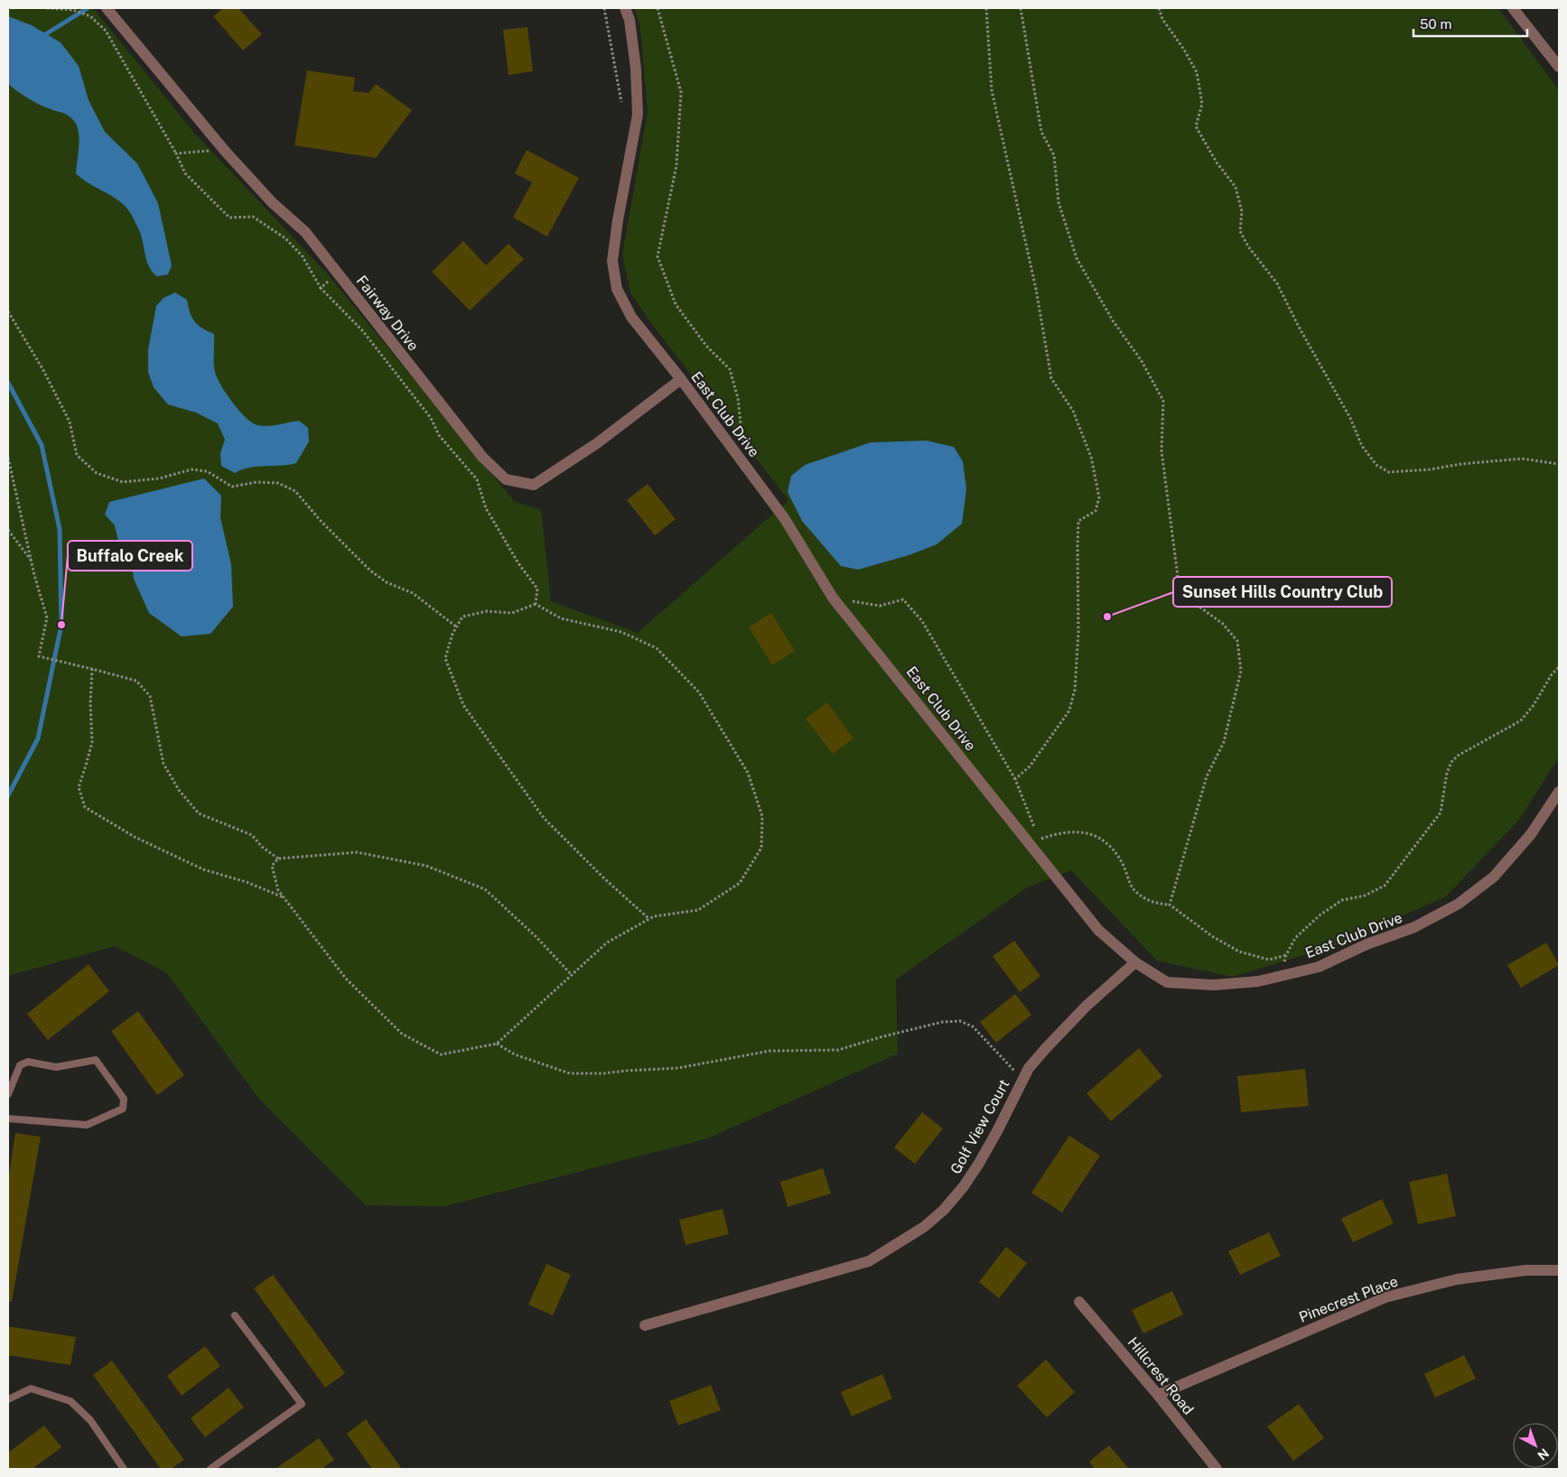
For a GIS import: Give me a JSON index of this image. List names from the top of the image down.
{
  "streets": {
    "street": [
      "Fairway Drive",
      "East Club Drive",
      "Golf View Court",
      "Pinecrest Place",
      "Hillcrest Road"
    ]
  },
  "crossings": [
    ["Fairway Drive", "East Club Drive"],
    ["East Club Drive", "Golf View Court"],
    ["Pinecrest Place", "Hillcrest Road"]
  ],
  "places": ["Sunset Hills Country Club", "Buffalo Creek"],
  "scale_bar": "50 m",
  "north": "bottom right"
}
